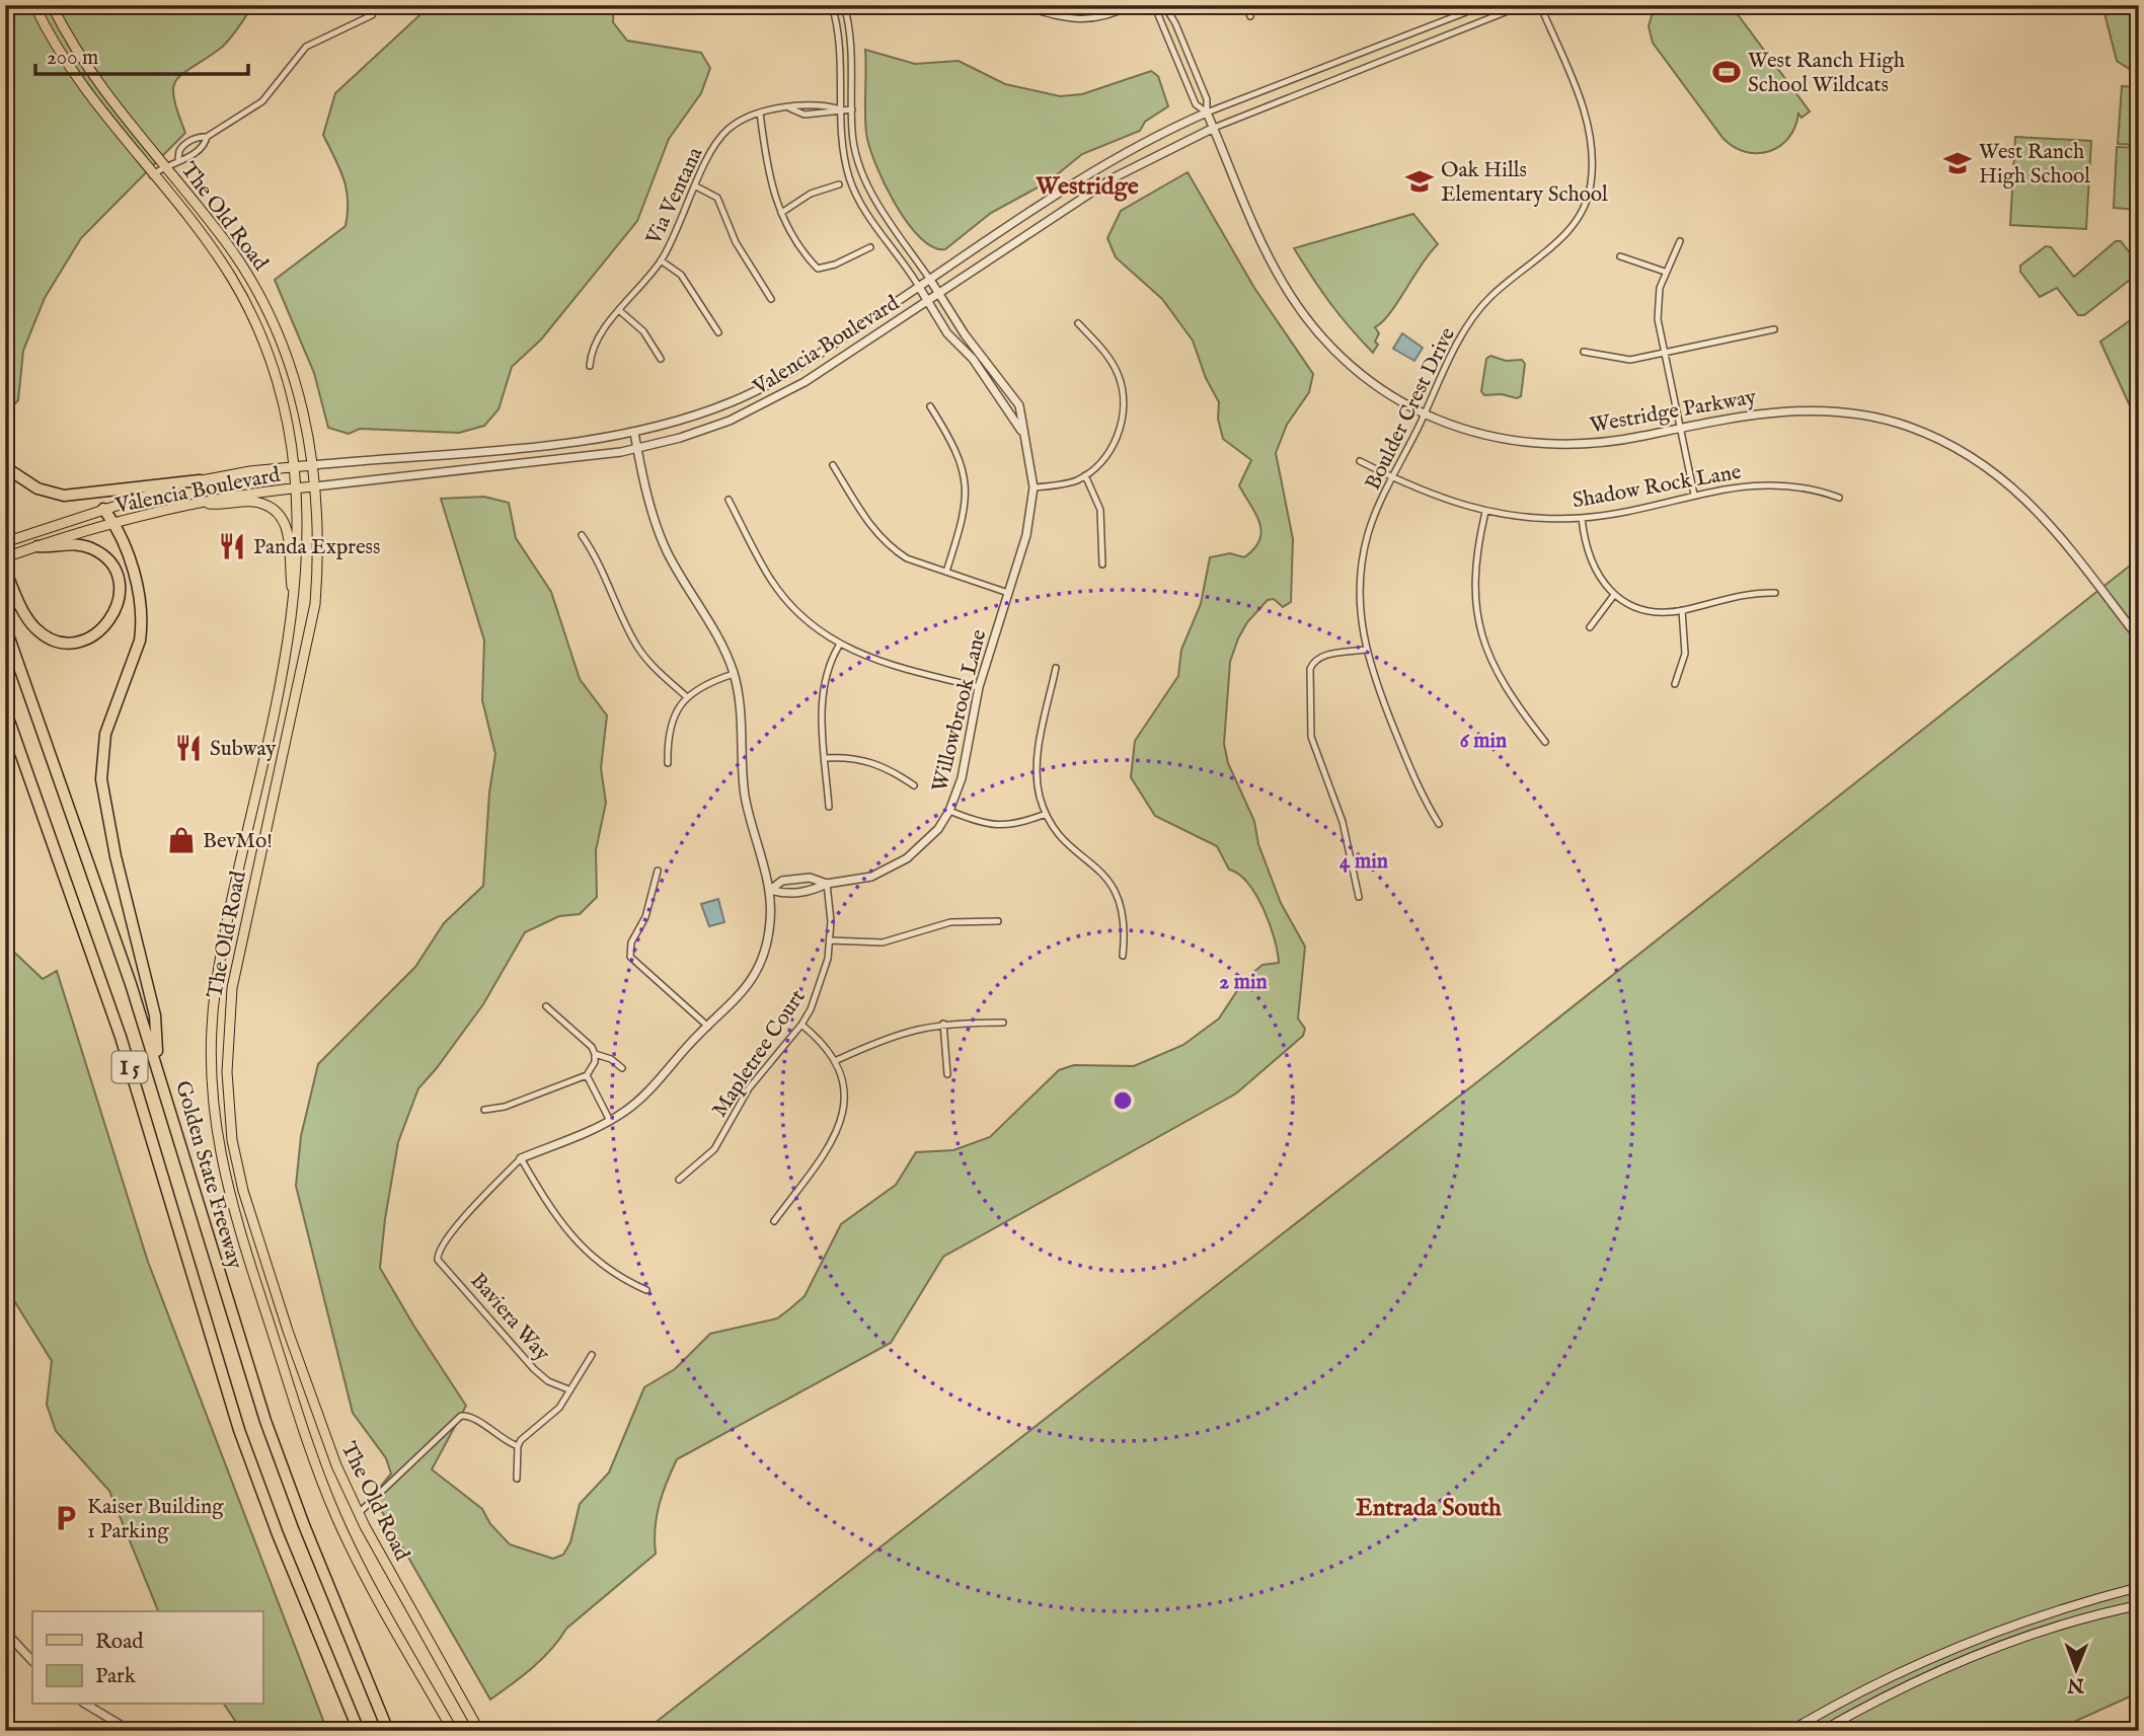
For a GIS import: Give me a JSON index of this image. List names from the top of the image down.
{
  "streets": {
    "highway": ["I 5", "Golden State Freeway"],
    "main road": ["The Old Road", "Valencia Boulevard"],
    "street": [
      "Via Ventana",
      "Boulder Crest Drive",
      "Westridge Parkway",
      "Shadow Rock Lane",
      "Willowbrook Lane",
      "Mapletree Court",
      "Baviera Way"
    ]
  },
  "crossings": [
    ["The Old Road", "Valencia Boulevard"],
    ["Valencia Boulevard", "Westridge Parkway"],
    ["Valencia Boulevard", "Willowbrook Lane"],
    ["Boulder Crest Drive", "Westridge Parkway"],
    ["Boulder Crest Drive", "Shadow Rock Lane"],
    ["Willowbrook Lane", "Mapletree Court"]
  ],
  "districts": ["Westridge", "Entrada South"],
  "places": {
    "sports": ["West Ranch High School Wildcats"],
    "school or university": ["West Ranch High School", "Oak Hills Elementary School"],
    "restaurant": ["Panda Express", "Subway"],
    "shop": ["BevMo!"],
    "parking": ["Kaiser Building 1 Parking"]
  },
  "legend": ["Road", "Park"],
  "scale_bar": "200 m",
  "north": "bottom",
  "rings": ["6 min", "4 min", "2 min"]
}
